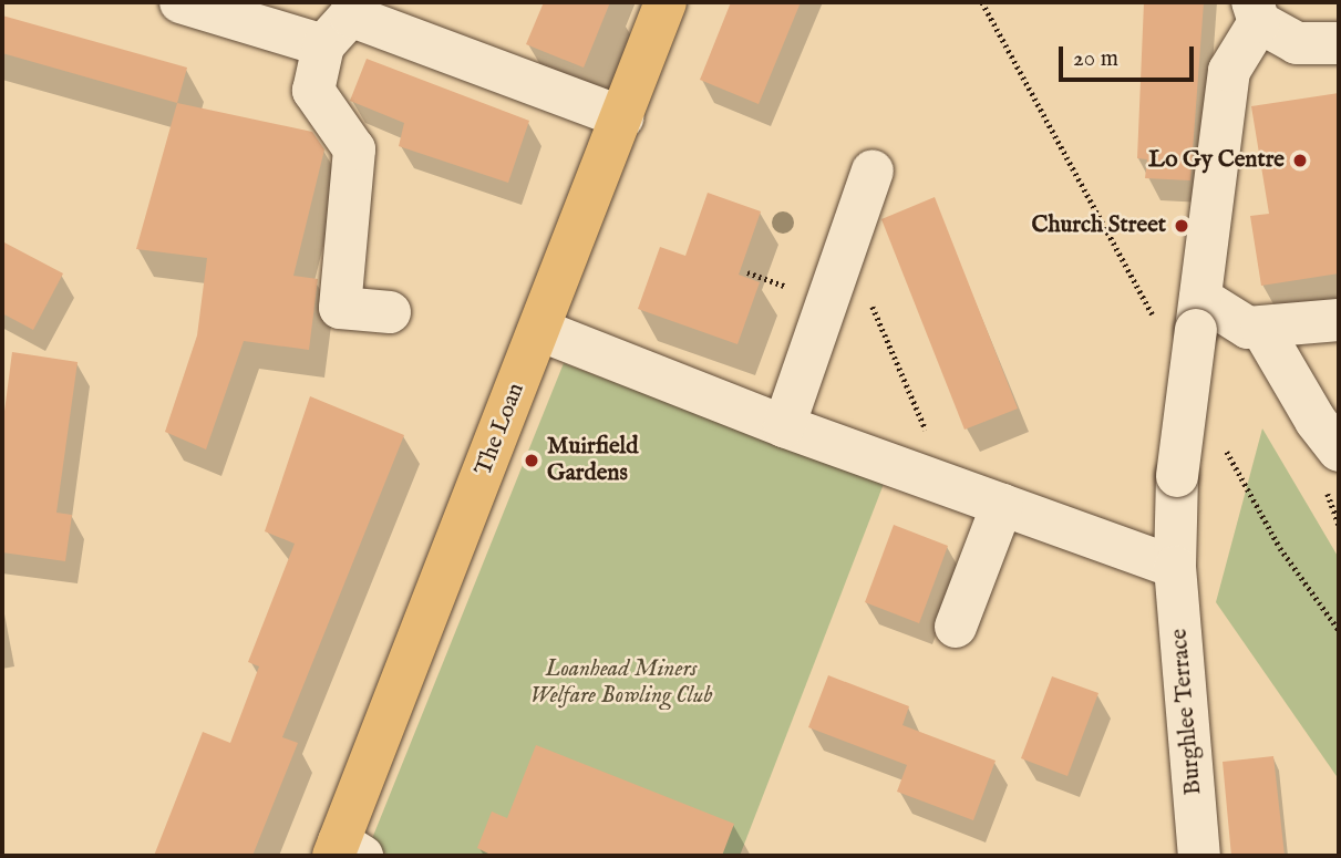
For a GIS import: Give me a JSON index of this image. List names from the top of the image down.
{
  "streets": {
    "main road": ["The Loan"],
    "street": ["Burghlee Terrace"]
  },
  "parks": ["Loanhead Miners Welfare Bowling Club"],
  "places": ["Lo Gy Centre", "Church Street", "Muirfield Gardens"],
  "scale_bar": "20 m"
}
